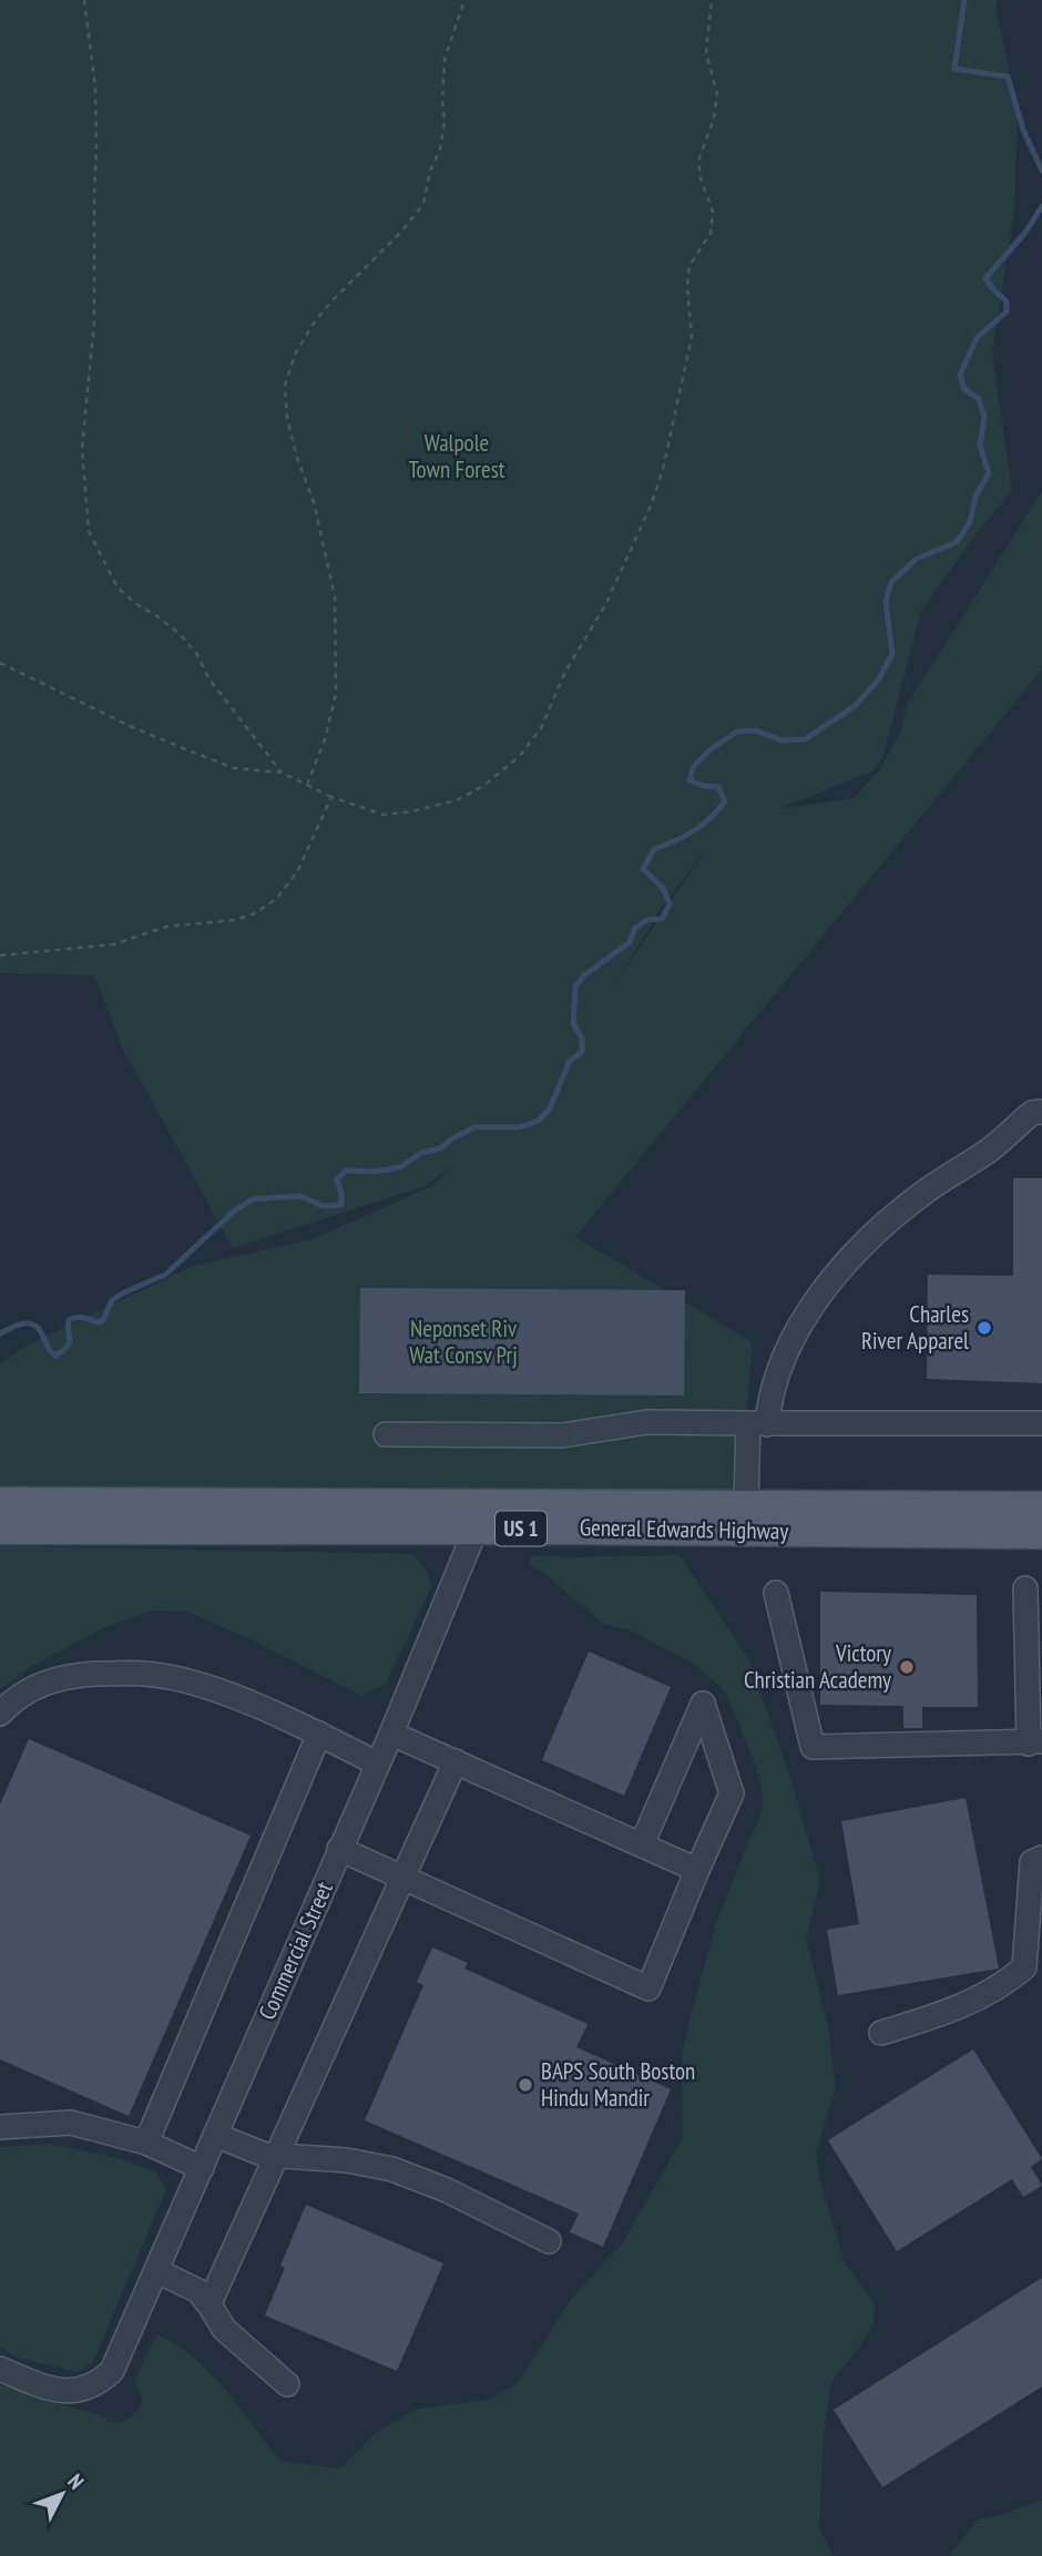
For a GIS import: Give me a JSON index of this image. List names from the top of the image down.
{
  "streets": {
    "main road": ["US 1", "General Edwards Highway"],
    "street": ["Commercial Street"]
  },
  "crossings": [
    ["General Edwards Highway", "Commercial Street"]
  ],
  "parks": ["Walpole Town Forest", "Neponset Riv Wat Consv Prj"],
  "places": ["Charles River Apparel", "Victory Christian Academy", "BAPS South Boston Hindu Mandir"],
  "north": "top right"
}
